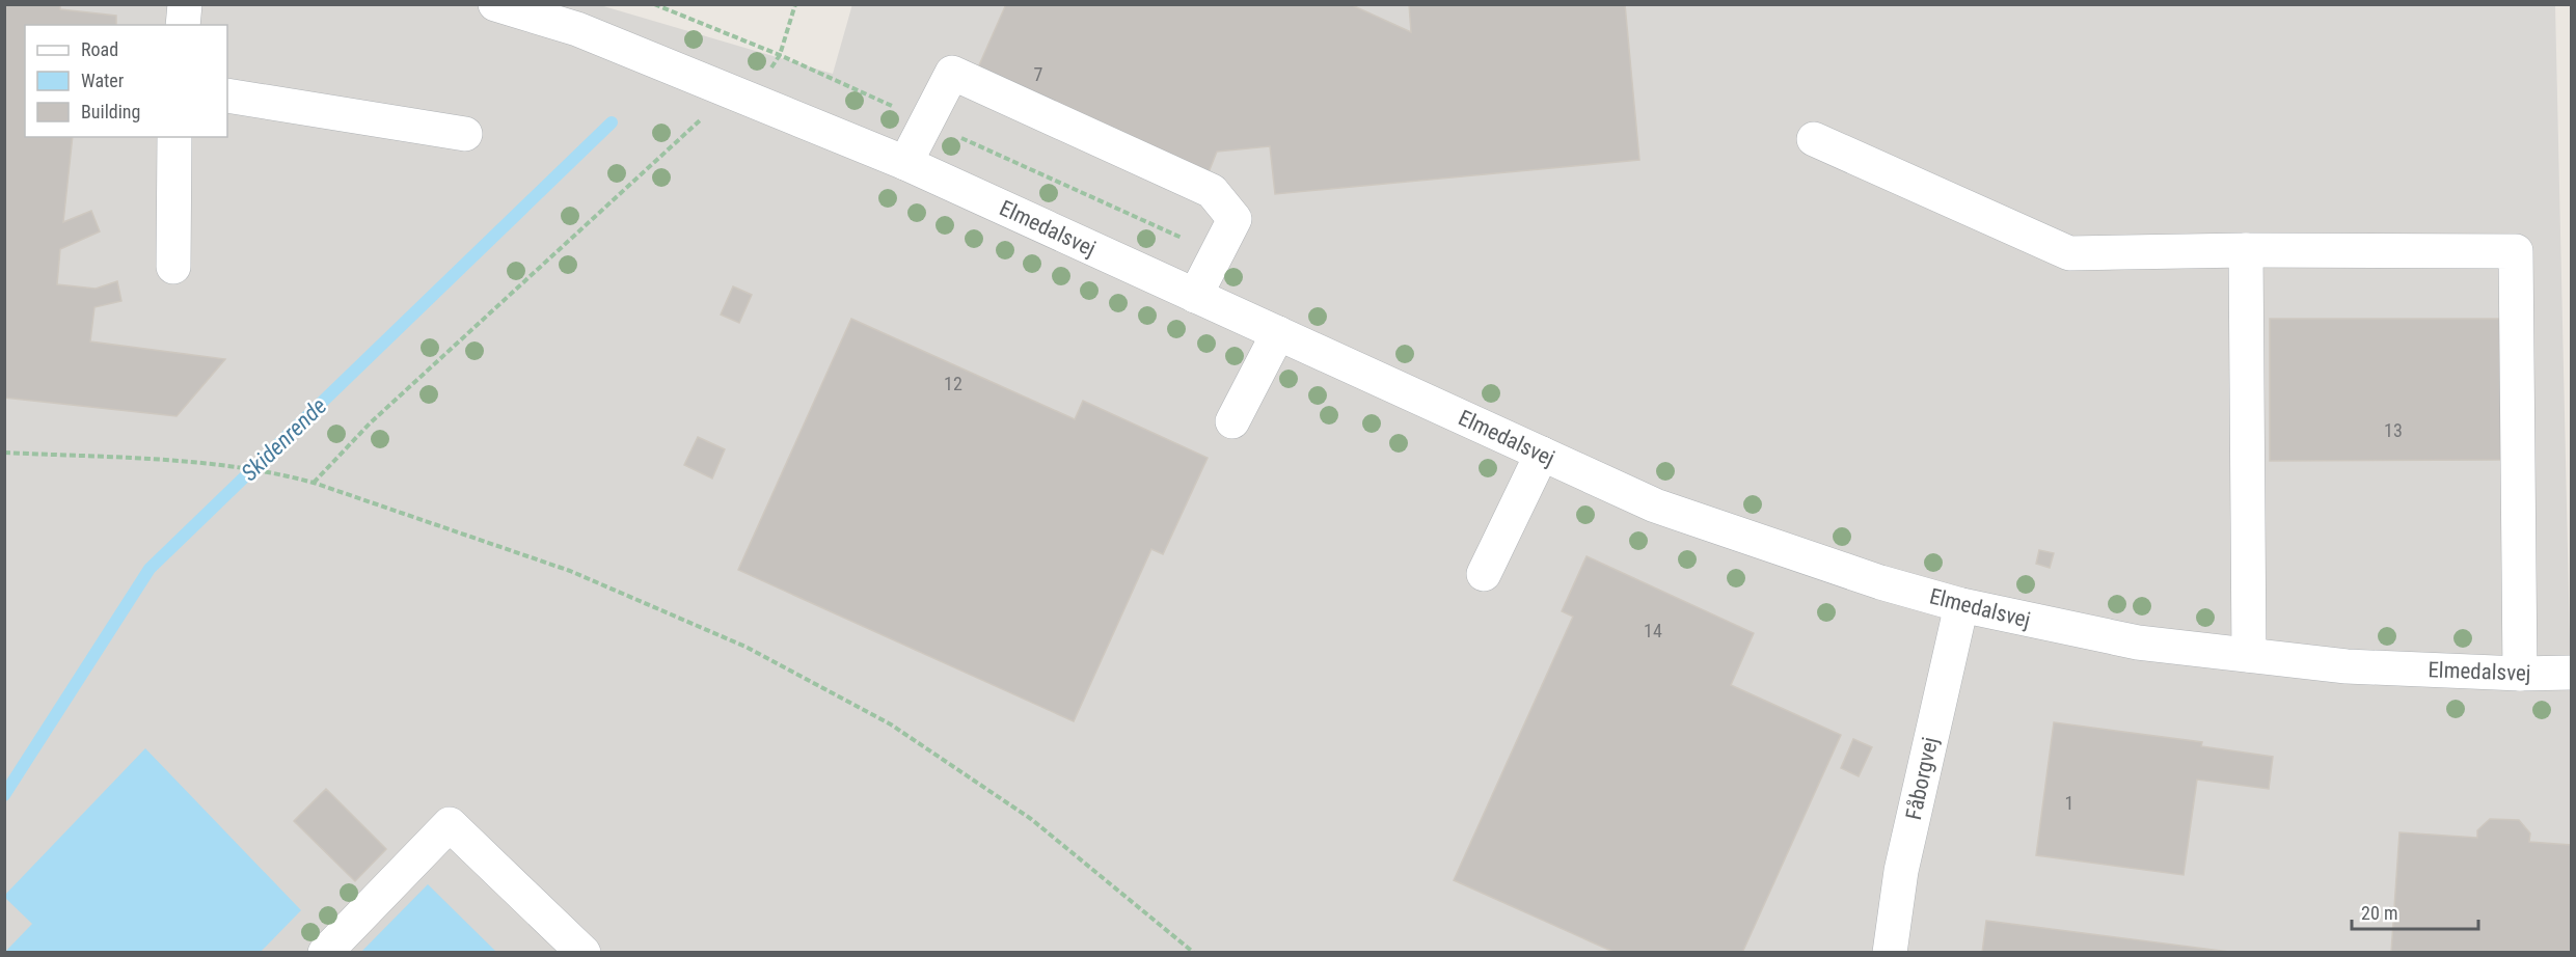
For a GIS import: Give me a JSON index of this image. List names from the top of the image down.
{
  "streets": {
    "street": ["Elmedalsvej", "Fåborgvej"]
  },
  "crossings": [
    ["Elmedalsvej", "Fåborgvej"]
  ],
  "water": ["Skidenrende"],
  "house_numbers": [
    "7",
    "12",
    "13",
    "14",
    "1"
  ],
  "legend": ["Road", "Water", "Building"],
  "scale_bar": "20 m"
}
